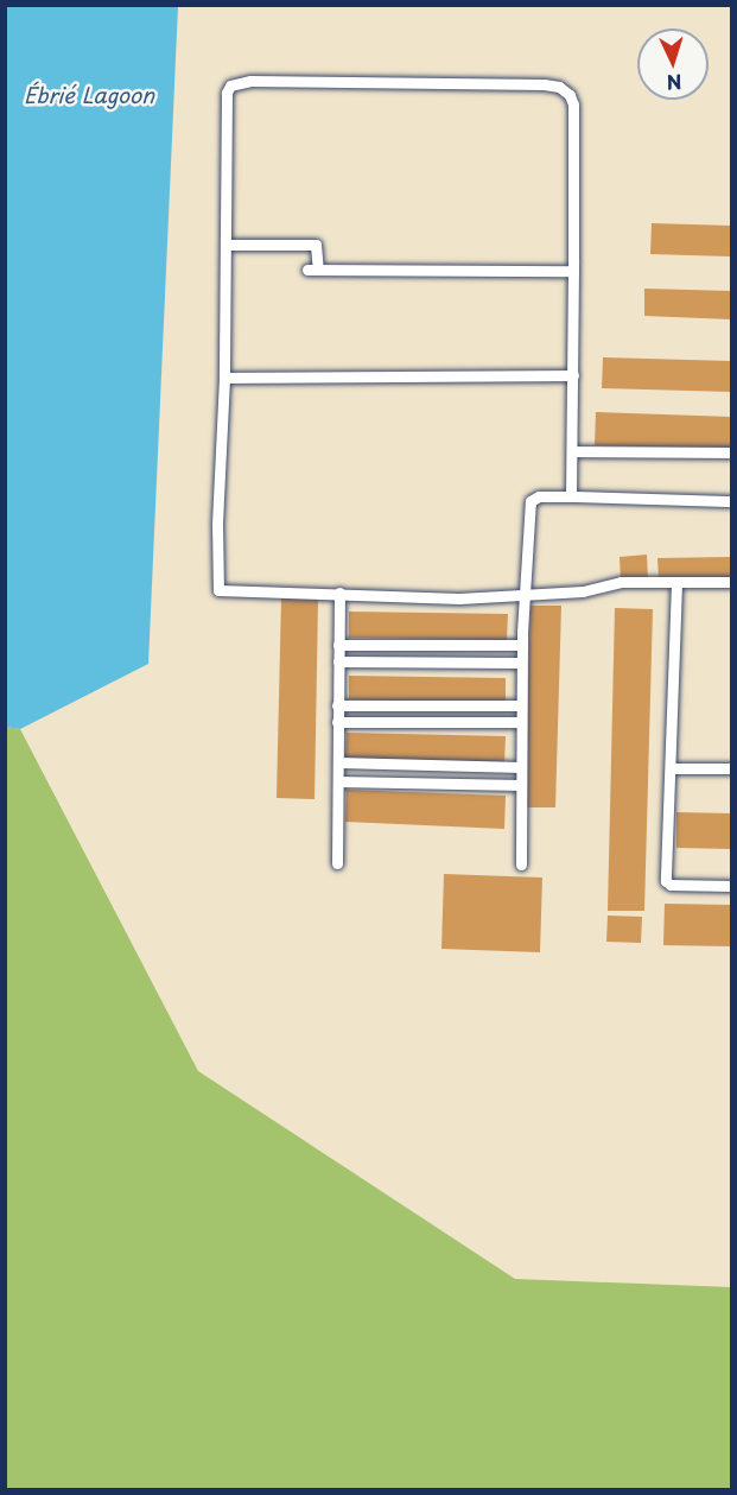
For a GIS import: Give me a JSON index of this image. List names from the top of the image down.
{
  "water": ["Ébrié Lagoon"],
  "north": "bottom"
}
